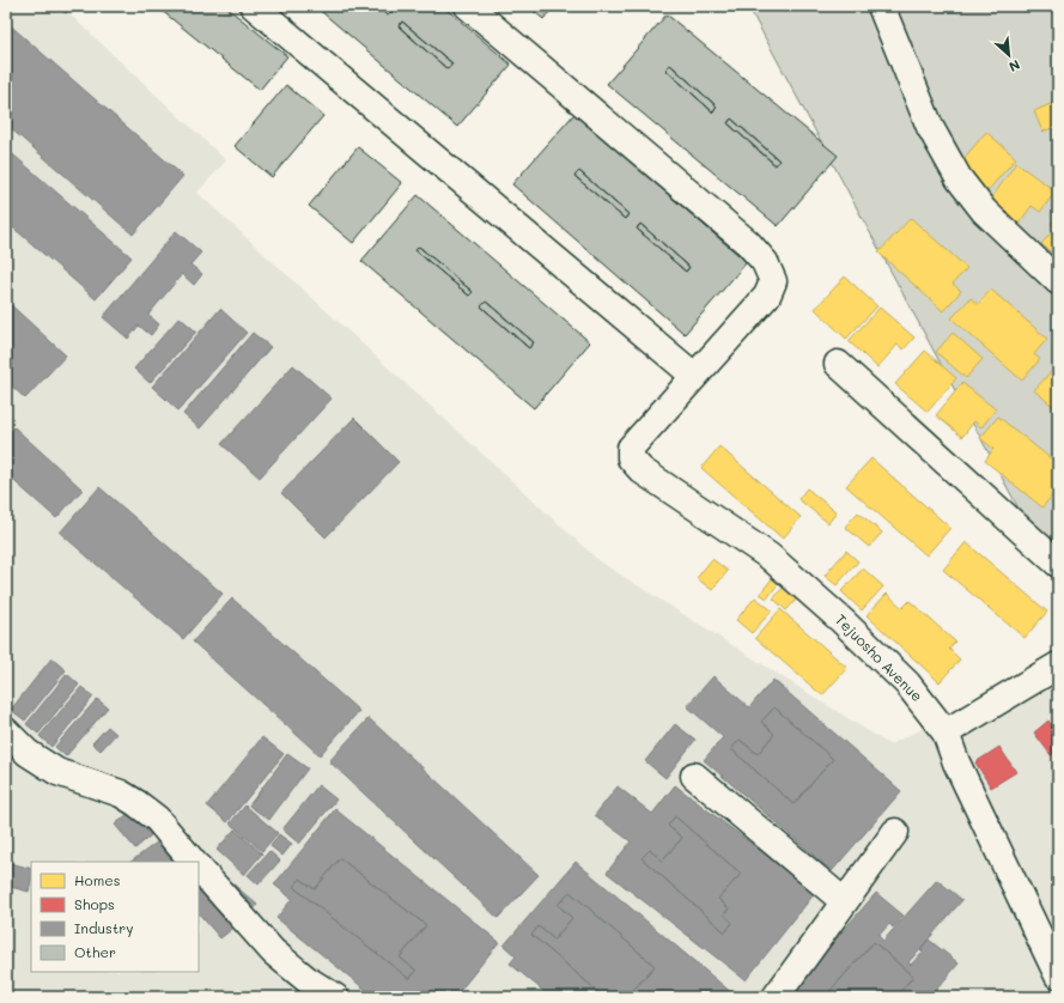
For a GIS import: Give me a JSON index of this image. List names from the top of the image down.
{
  "streets": {
    "street": ["Tejuosho Avenue"]
  },
  "legend": [
    "Homes",
    "Shops",
    "Industry",
    "Other"
  ],
  "north": "bottom right"
}
